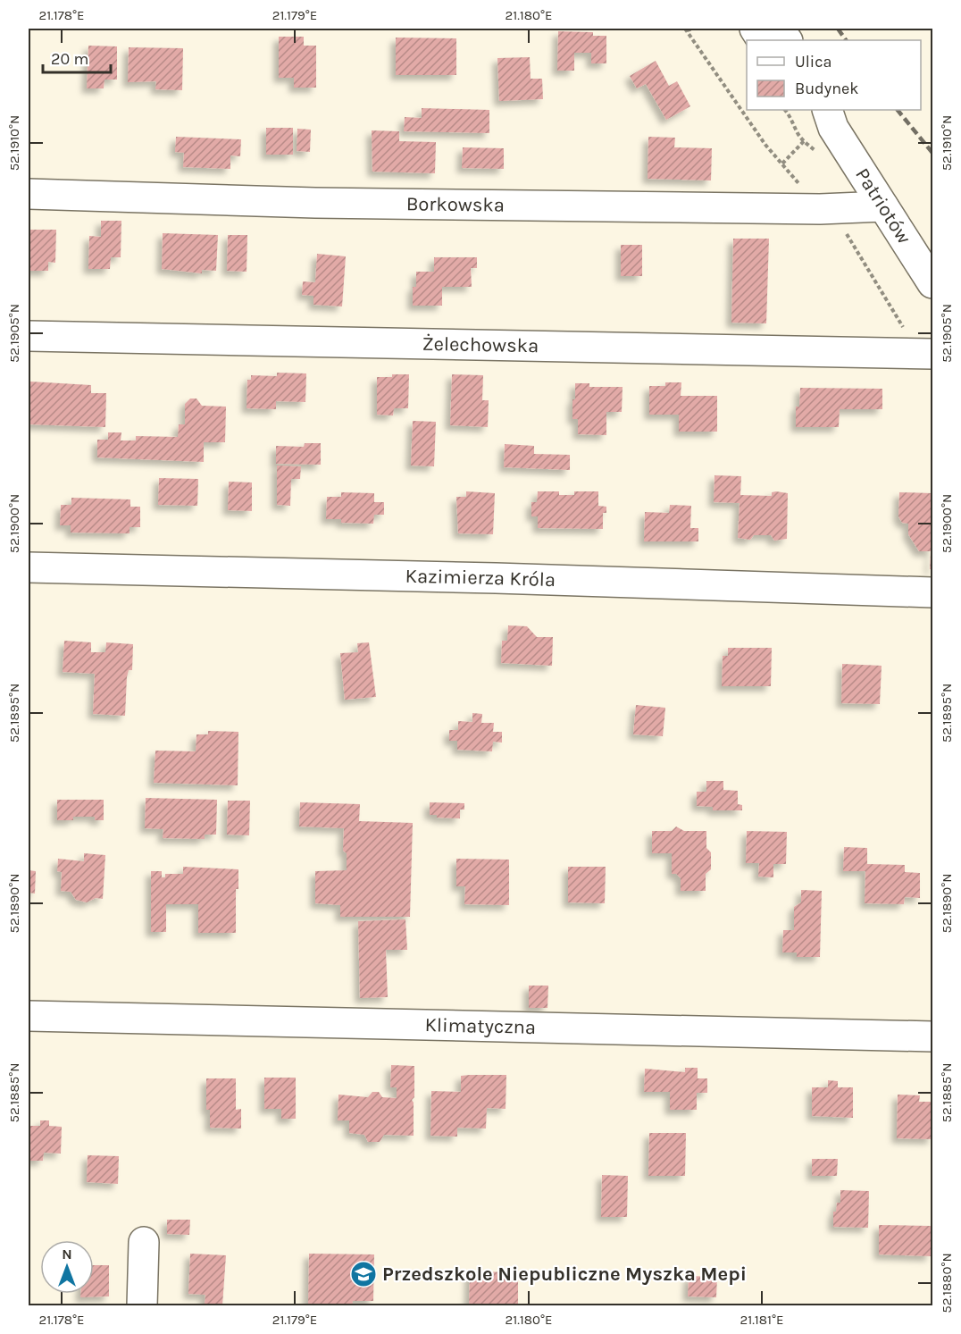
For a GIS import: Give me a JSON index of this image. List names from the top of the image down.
{
  "streets": {
    "street": [
      "Borkowska",
      "Patriotów",
      "Żelechowska",
      "Kazimierza Króla",
      "Klimatyczna"
    ]
  },
  "crossings": [
    ["Borkowska", "Patriotów"]
  ],
  "places": {
    "school or university": ["Przedszkole Niepubliczne Myszka Mepi"]
  },
  "legend": ["Ulica", "Budynek"],
  "scale_bar": "20 m",
  "north": "top",
  "coordinates": [
    "21.178°E",
    "21.179°E",
    "21.180°E",
    "52.1910°N",
    "52.1905°N",
    "52.1900°N",
    "52.1895°N",
    "52.1890°N",
    "52.1885°N",
    "52.1880°N",
    "21.181°E"
  ]
}
